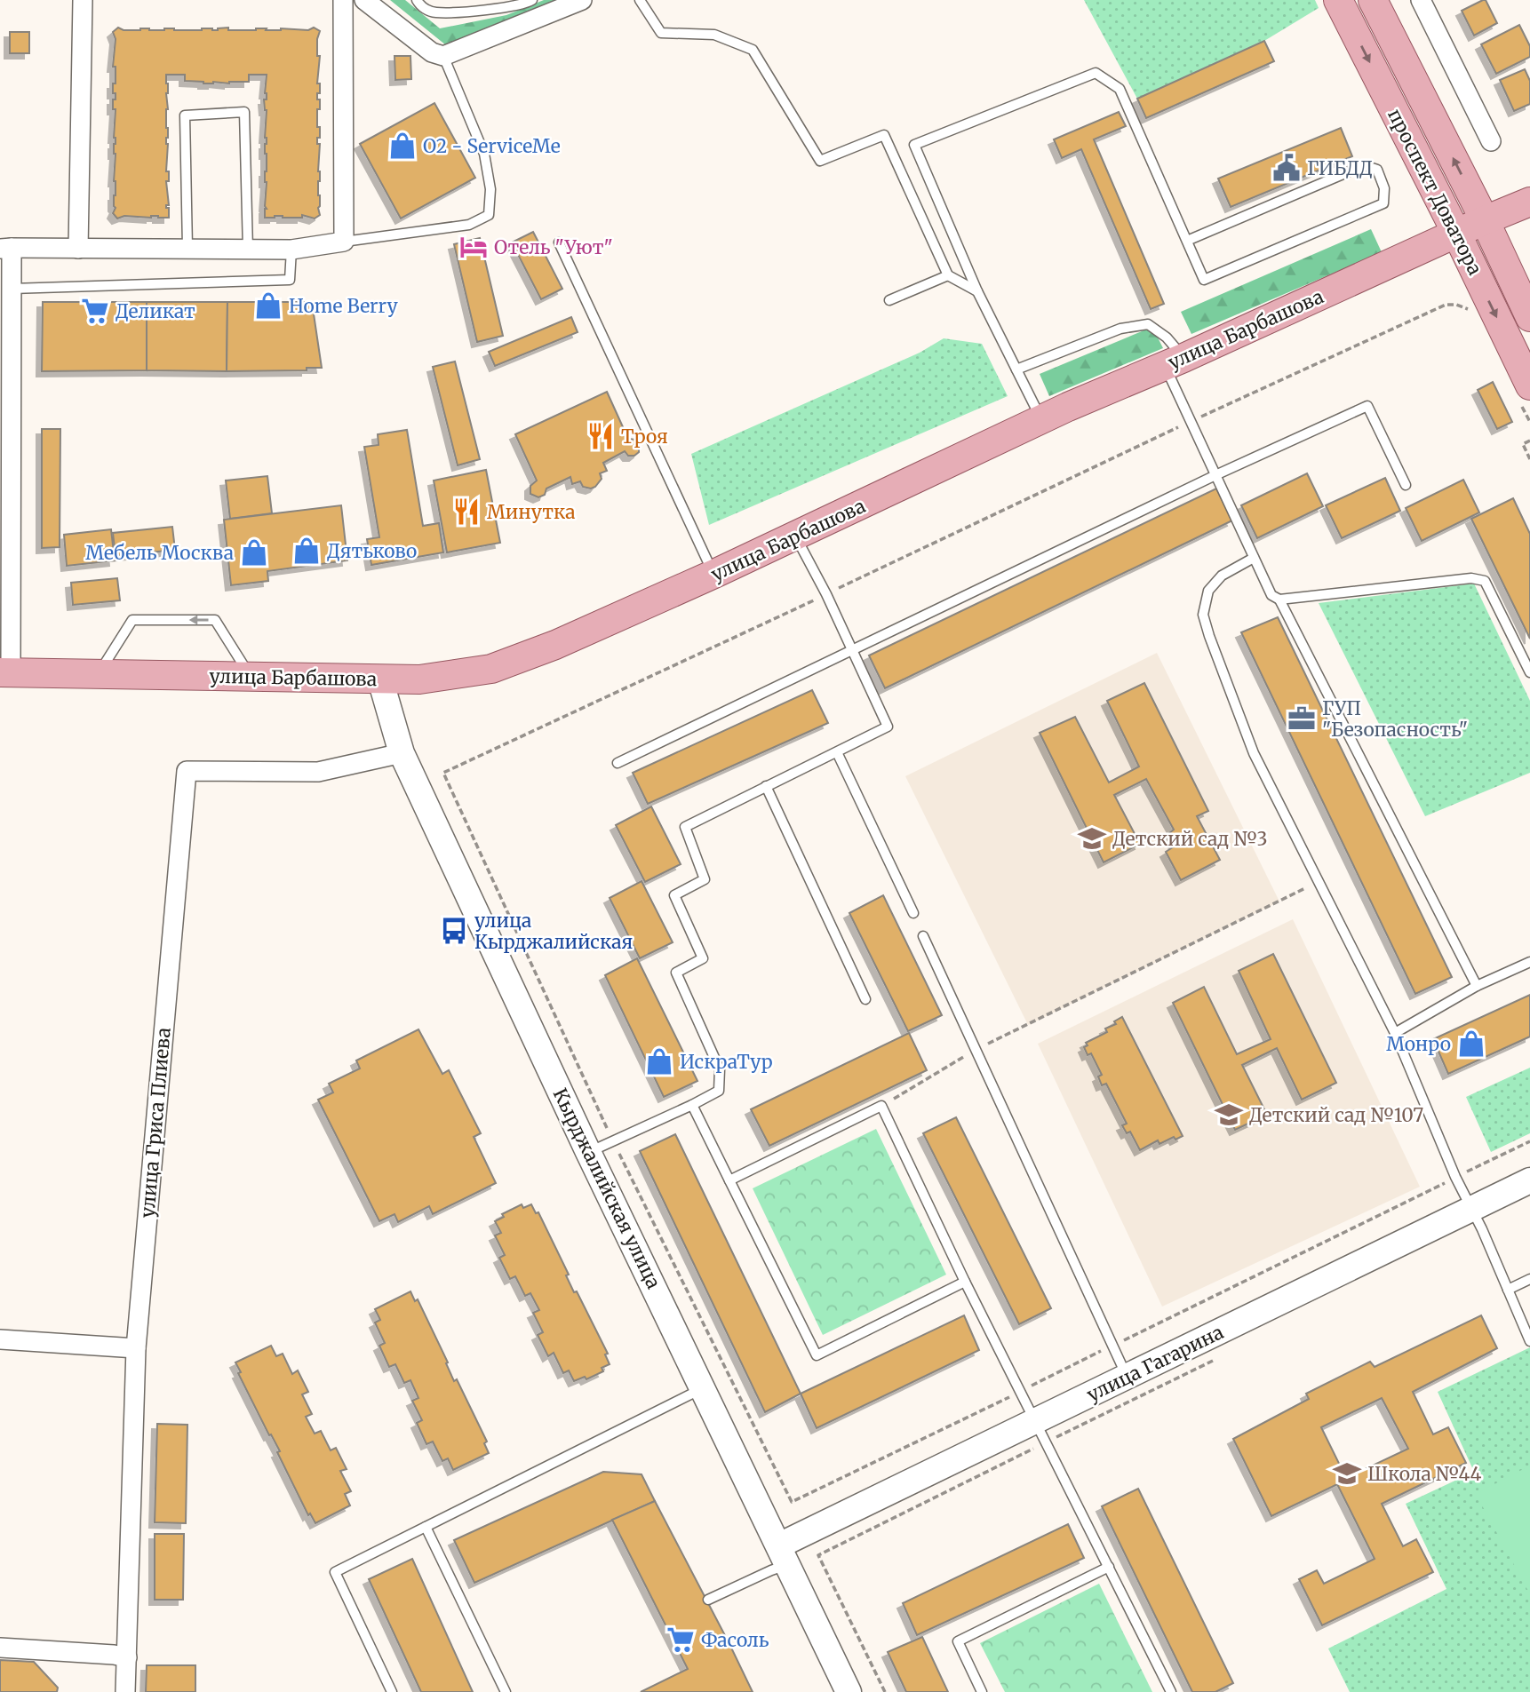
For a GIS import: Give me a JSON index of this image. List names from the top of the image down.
{
  "streets": {
    "main road": ["проспект Доватора", "улица Барбашова"],
    "street": ["улица Гриса Плиева", "Кырджалийская улица", "улица Гагарина"]
  },
  "crossings": [
    ["проспект Доватора", "улица Барбашова"],
    ["улица Барбашова", "Кырджалийская улица"],
    ["улица Гриса Плиева", "Кырджалийская улица"],
    ["Кырджалийская улица", "улица Гагарина"]
  ],
  "places": {
    "shop": [
      "О2 - ServiceMe",
      "Home Berry",
      "Дятьково",
      "Мебель Москва",
      "Монро",
      "ИскраТур"
    ],
    "public building": ["ГИБДД"],
    "hotel": ["Отель \"Уют\""],
    "supermarket": ["Деликат", "Фасоль"],
    "restaurant": ["Троя", "Минутка"],
    "office": ["ГУП \"Безопасность\""],
    "school or university": ["Детский сад №3", "Детский сад №107", "Школа №44"],
    "bus stop": ["улица Кырджалийская"]
  }
}
